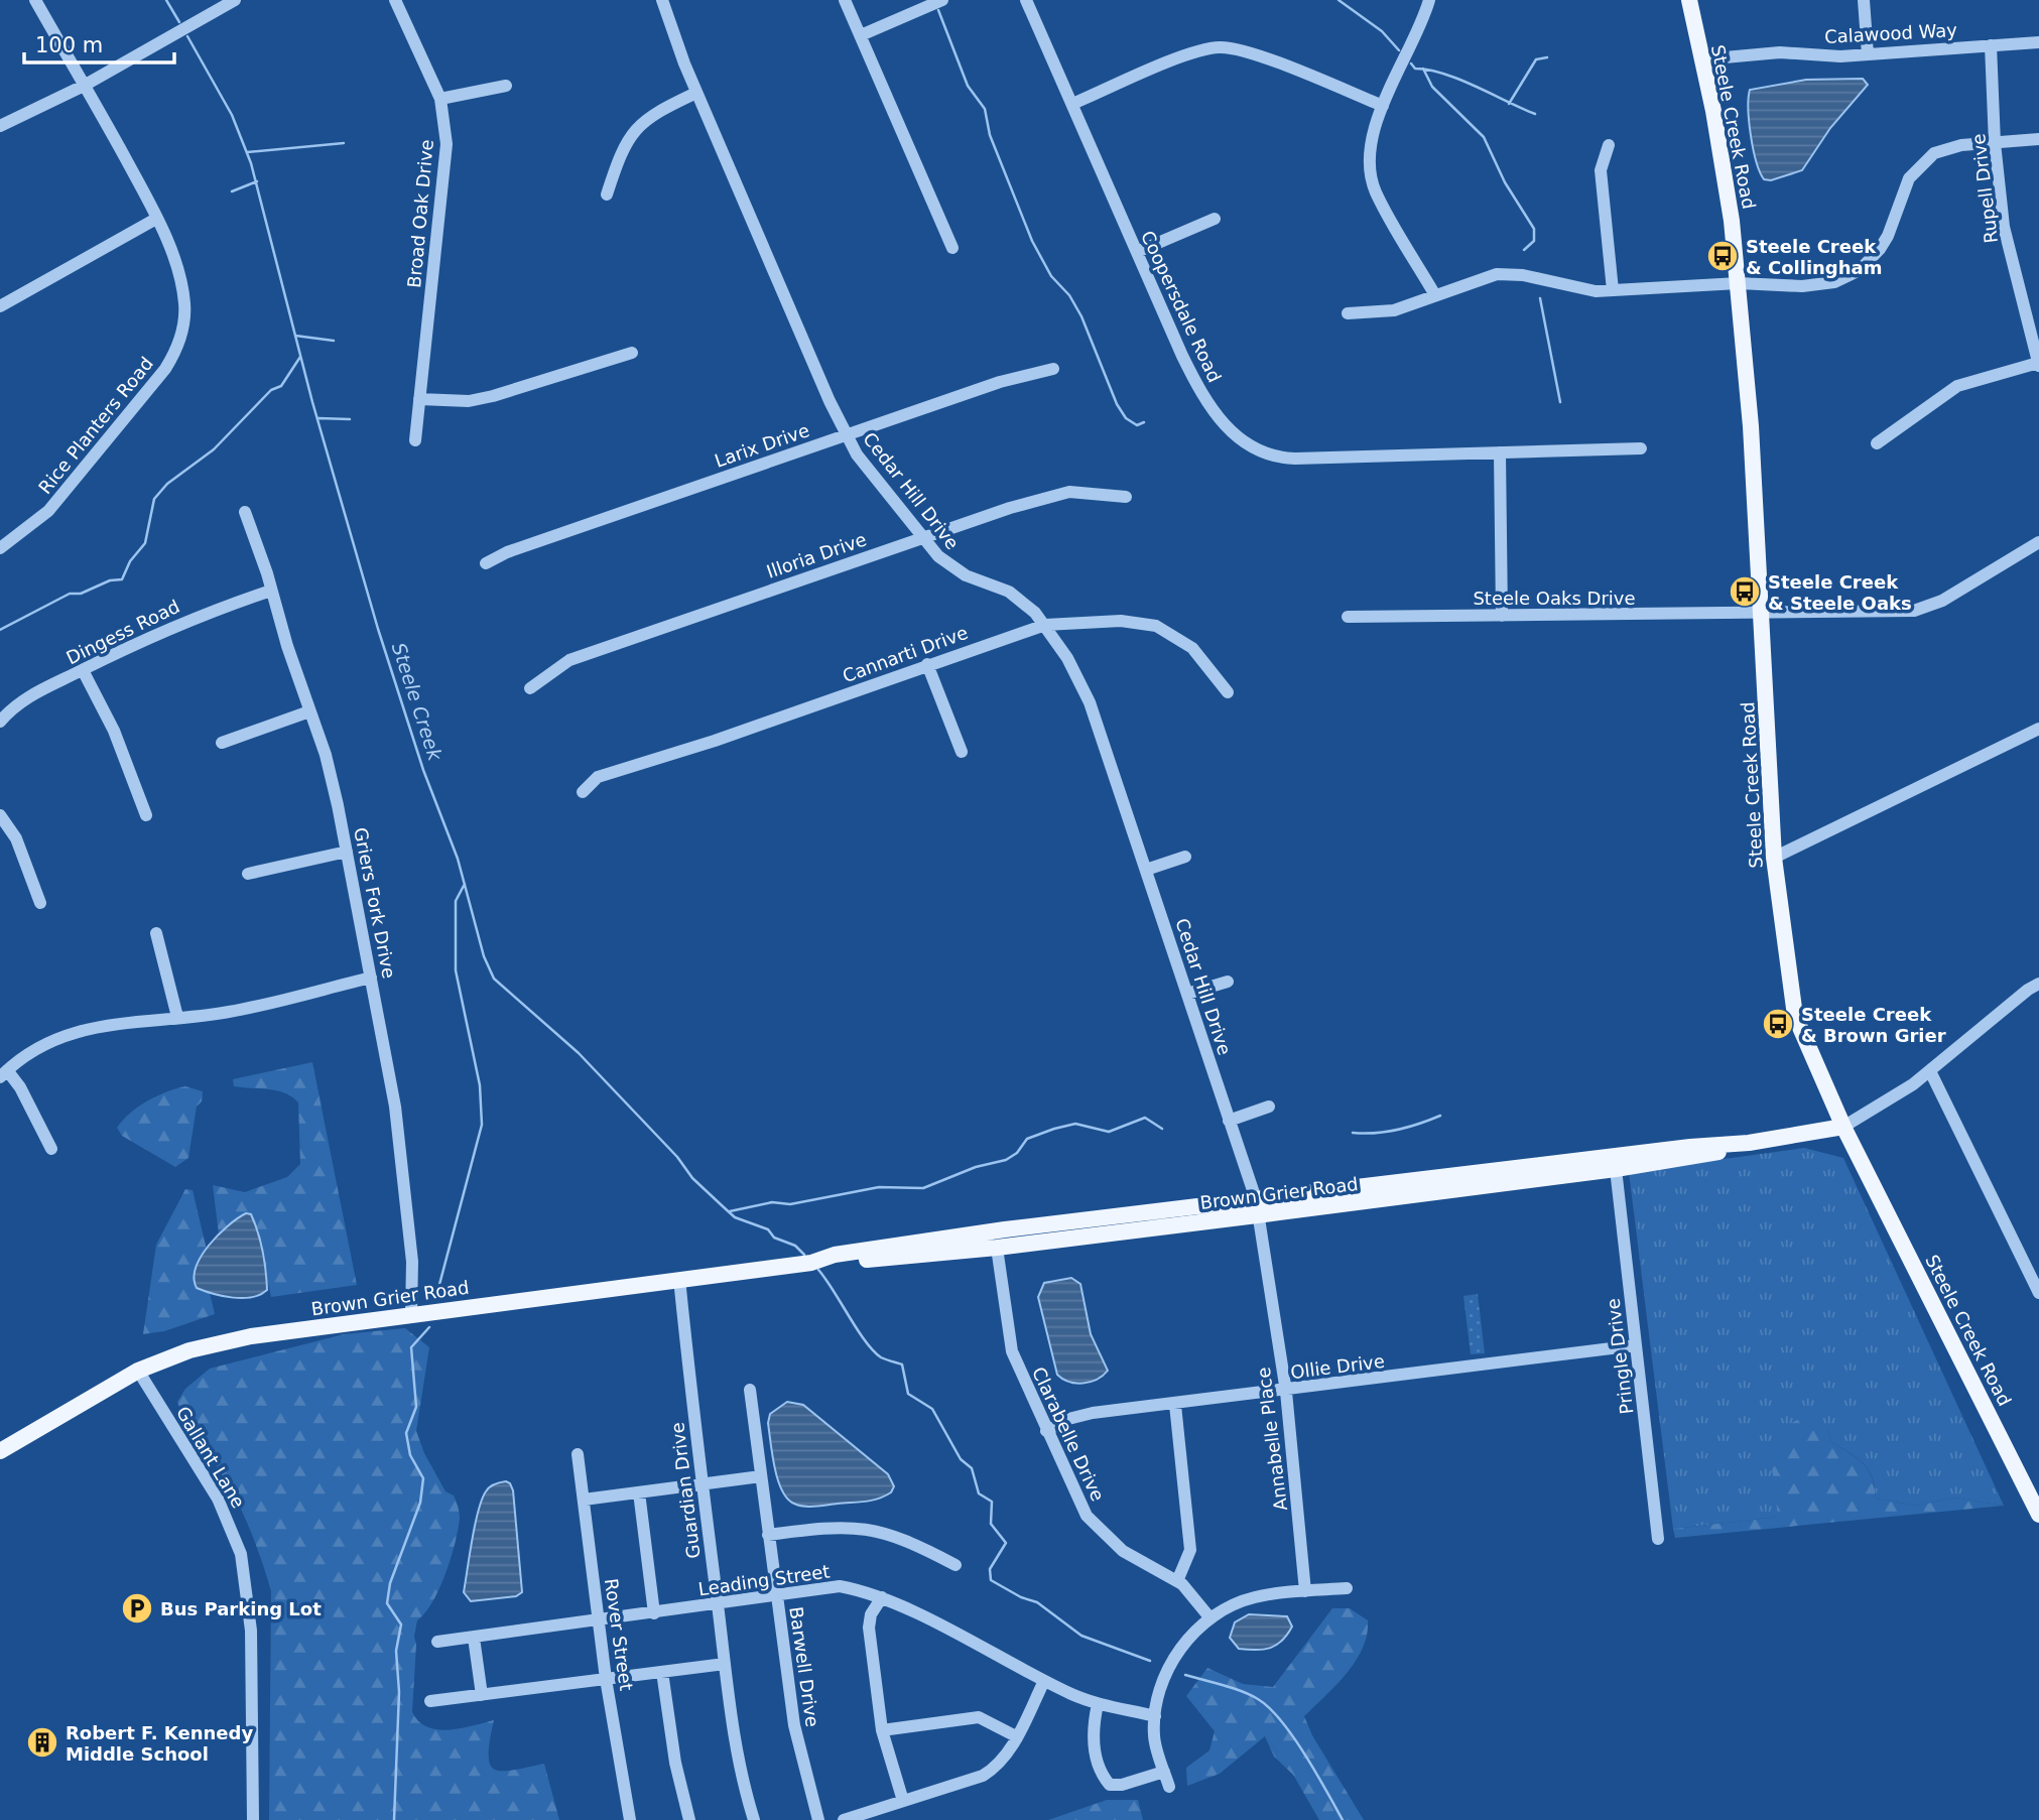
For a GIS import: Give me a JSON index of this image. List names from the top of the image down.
{
  "streets": {
    "main road": ["Steele Creek Road", "Brown Grier Road"],
    "street": [
      "Calawood Way",
      "Rupell Drive",
      "Broad Oak Drive",
      "Coopersdale Road",
      "Rice Planters Road",
      "Larix Drive",
      "Cedar Hill Drive",
      "Illoria Drive",
      "Steele Oaks Drive",
      "Dingess Road",
      "Cannarti Drive",
      "Griers Fork Drive",
      "Pringle Drive",
      "Ollie Drive",
      "Clarabelle Drive",
      "Annabelle Place",
      "Gallant Lane",
      "Guardian Drive",
      "Leading Street",
      "Rover Street",
      "Barwell Drive"
    ]
  },
  "crossings": [
    ["Calawood Way", "Steele Creek Road"],
    ["Calawood Way", "Rupell Drive"],
    ["Steele Creek Road", "Steele Oaks Drive"],
    ["Steele Creek Road", "Brown Grier Road"],
    ["Larix Drive", "Cedar Hill Drive"],
    ["Cedar Hill Drive", "Illoria Drive"],
    ["Cedar Hill Drive", "Cannarti Drive"],
    ["Cedar Hill Drive", "Brown Grier Road"],
    ["Cedar Hill Drive", "Annabelle Place"],
    ["Dingess Road", "Griers Fork Drive"],
    ["Griers Fork Drive", "Brown Grier Road"],
    ["Brown Grier Road", "Pringle Drive"],
    ["Brown Grier Road", "Clarabelle Drive"],
    ["Brown Grier Road", "Annabelle Place"],
    ["Brown Grier Road", "Gallant Lane"],
    ["Brown Grier Road", "Guardian Drive"],
    ["Pringle Drive", "Ollie Drive"],
    ["Ollie Drive", "Clarabelle Drive"],
    ["Ollie Drive", "Annabelle Place"],
    ["Guardian Drive", "Leading Street"],
    ["Leading Street", "Rover Street"],
    ["Leading Street", "Barwell Drive"]
  ],
  "water": ["Steele Creek"],
  "places": {
    "bus stop": ["Steele Creek & Collingham", "Steele Creek & Steele Oaks", "Steele Creek & Brown Grier"],
    "parking": ["Bus Parking Lot"],
    "building": ["Robert F. Kennedy Middle School"]
  },
  "scale_bar": "100 m"
}
